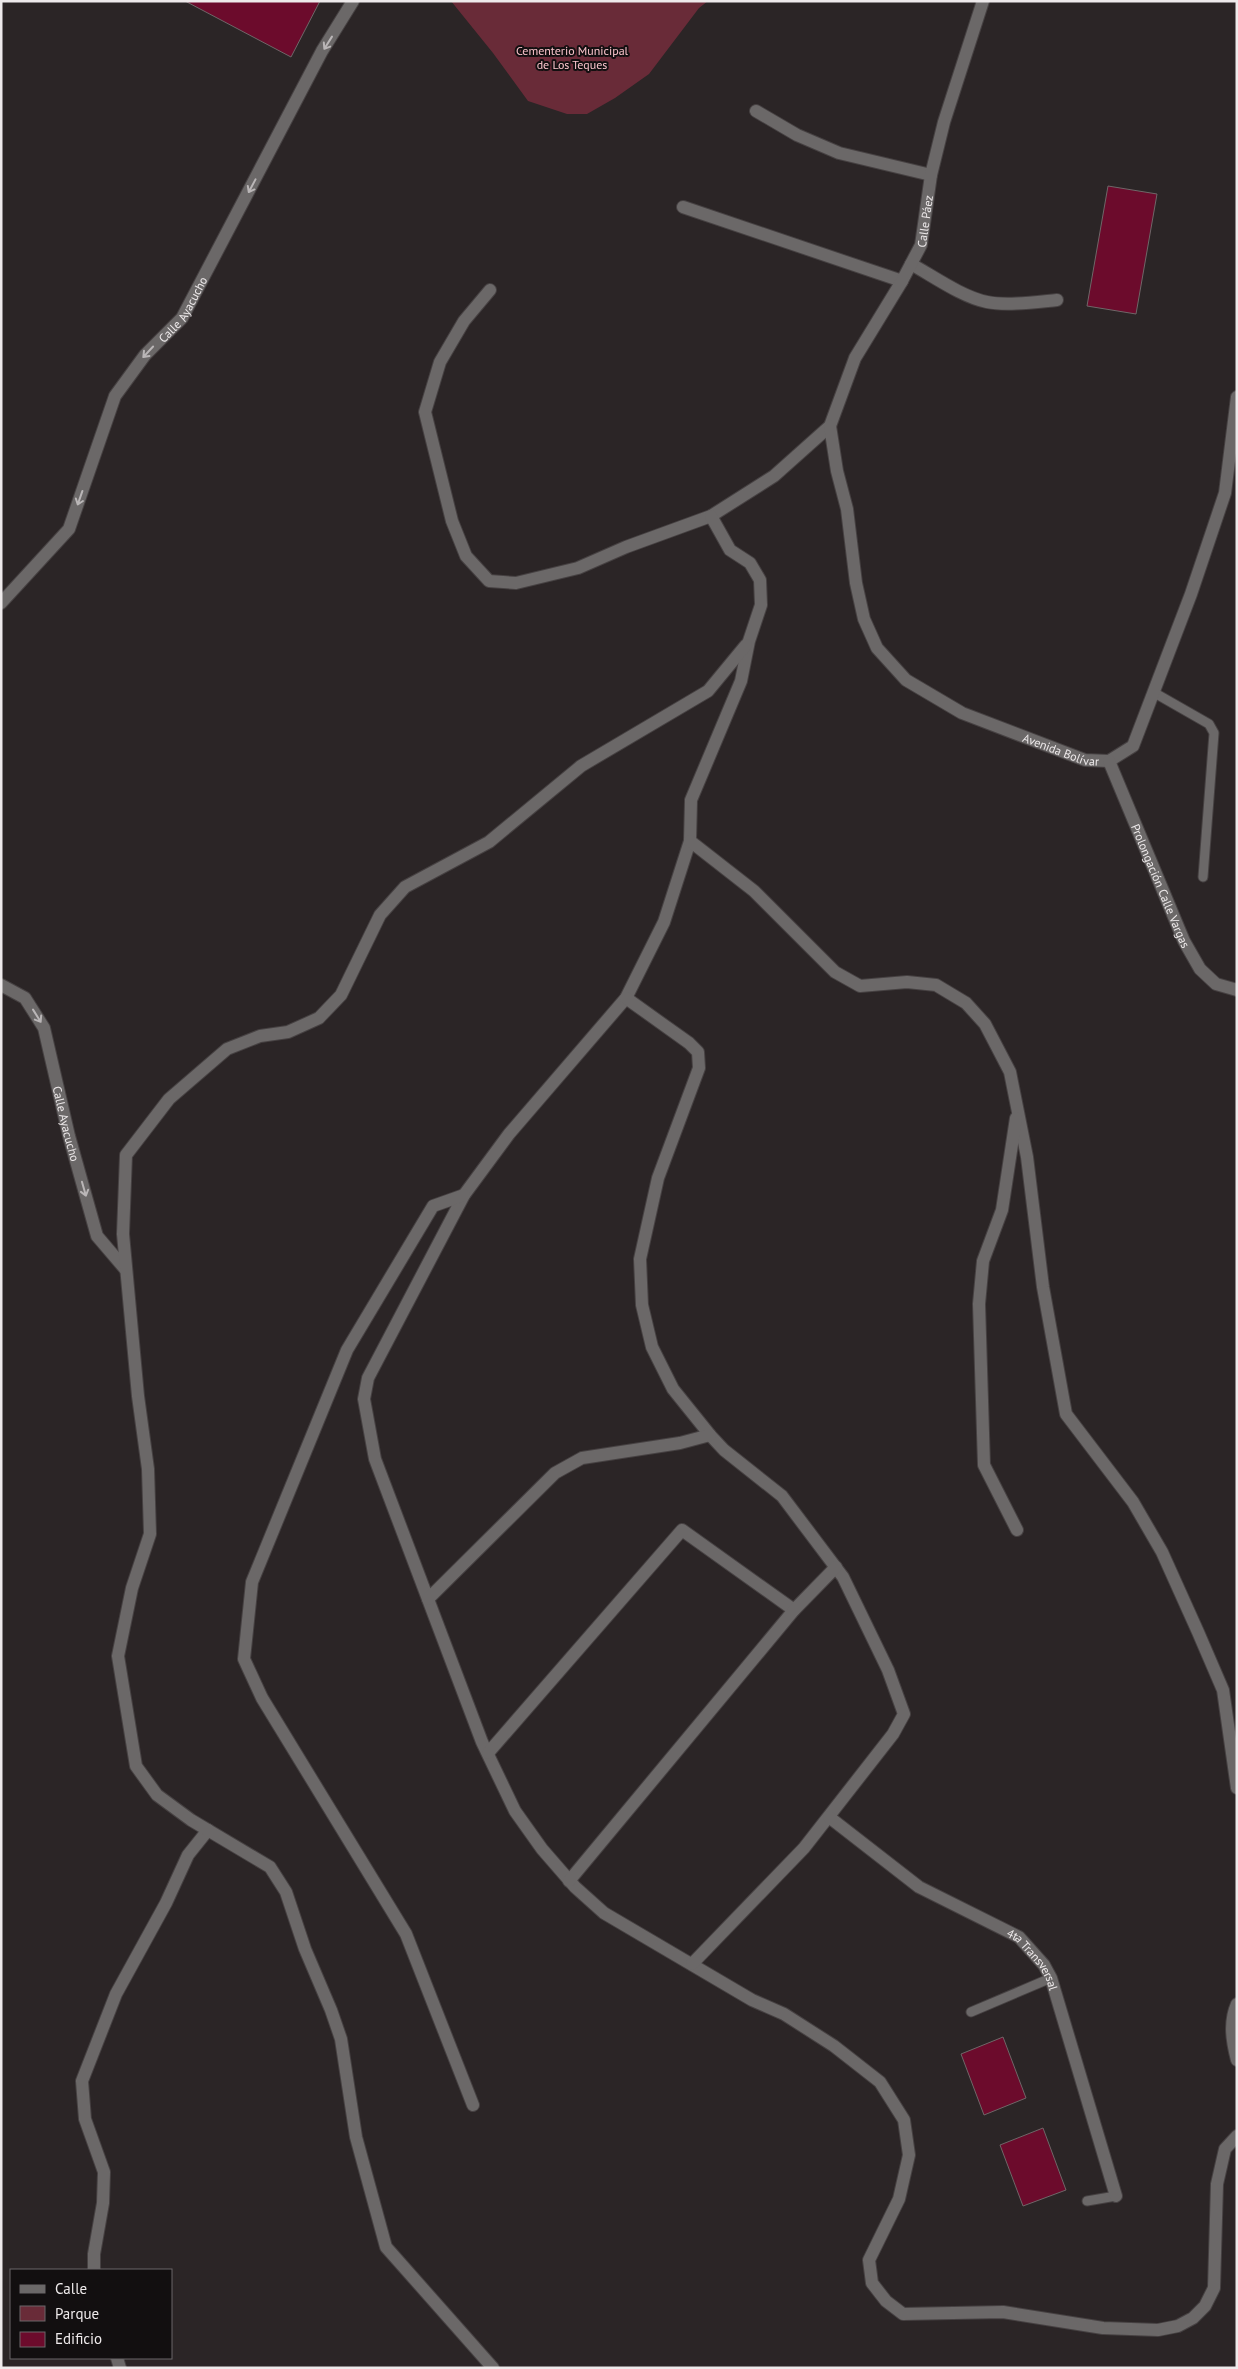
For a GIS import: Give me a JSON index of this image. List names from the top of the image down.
{
  "streets": {
    "street": [
      "Calle Páez",
      "Calle Ayacucho",
      "Avenida Bolívar",
      "Prolongación Calle Vargas",
      "4ta Transversal"
    ]
  },
  "crossings": [
    ["Calle Páez", "Avenida Bolívar"],
    ["Avenida Bolívar", "Prolongación Calle Vargas"]
  ],
  "one_way": ["Calle Ayacucho"],
  "parks": ["Cementerio Municipal de Los Teques"],
  "legend": ["Calle", "Parque", "Edificio"]
}
